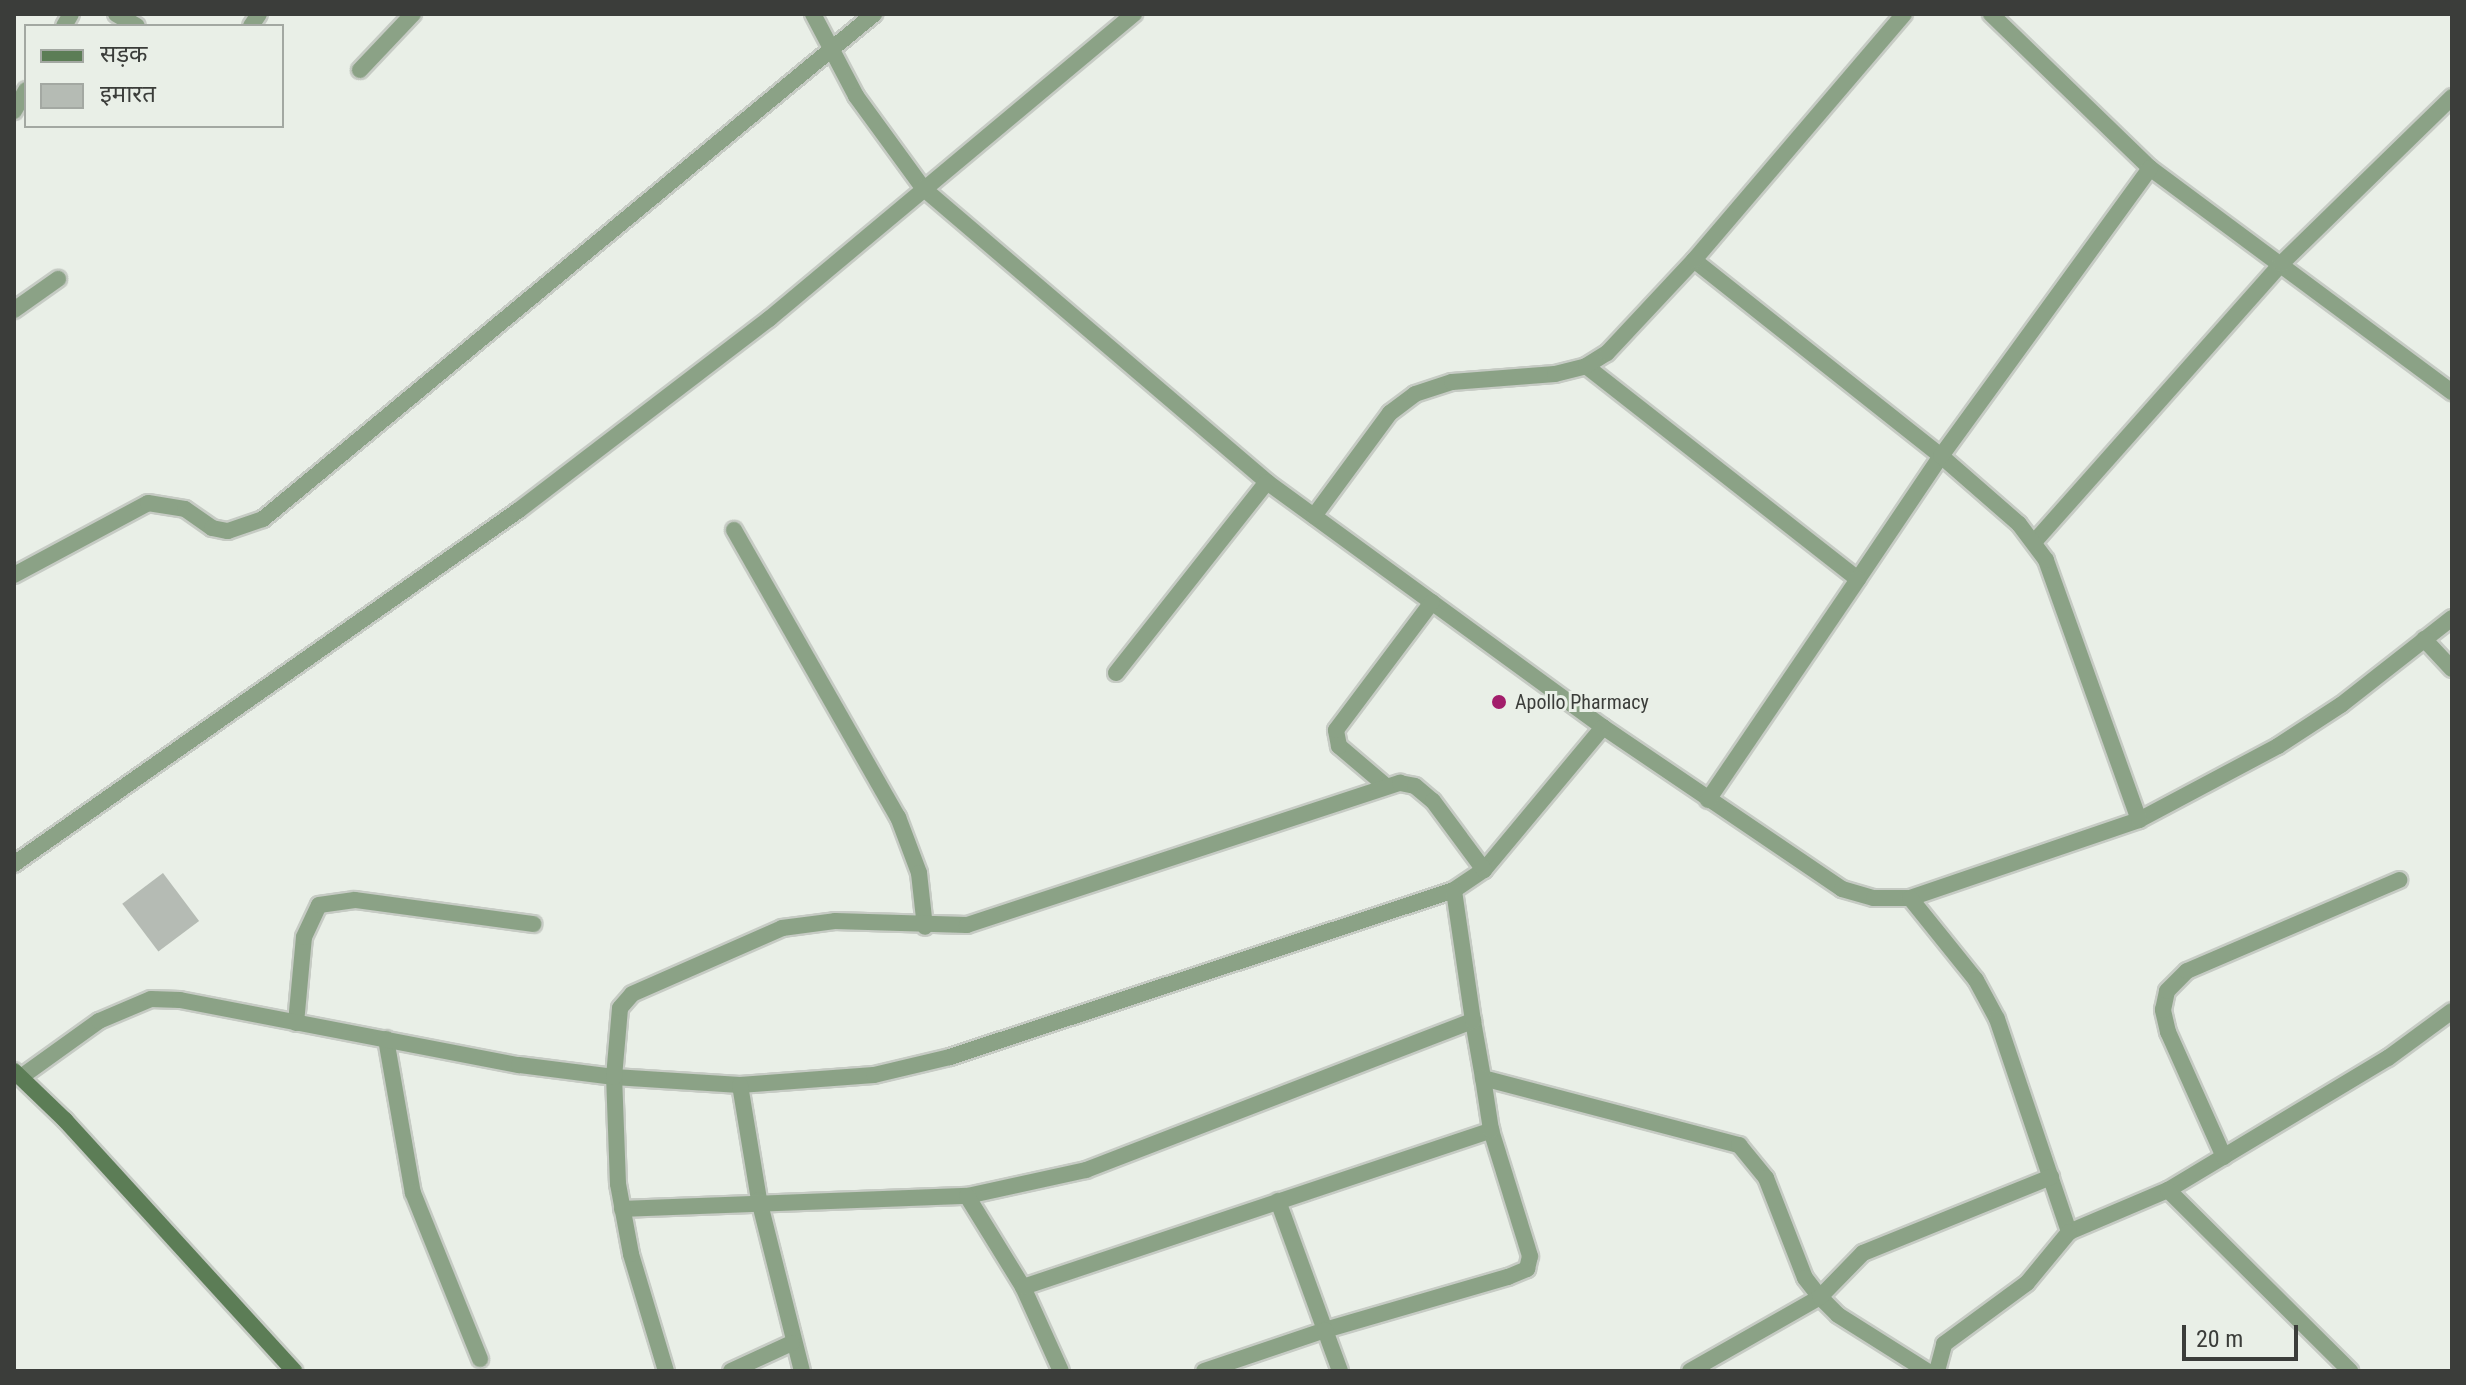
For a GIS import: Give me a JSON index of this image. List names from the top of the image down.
{
  "places": ["Apollo Pharmacy"],
  "legend": ["सड़क", "इमारत"],
  "scale_bar": "20 m"
}
